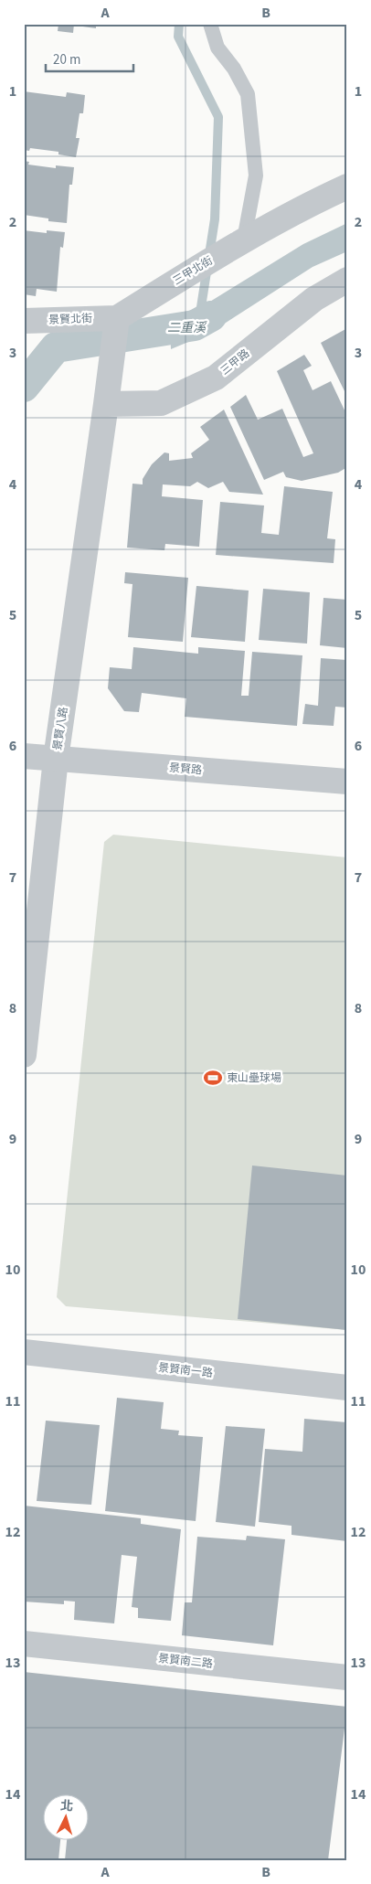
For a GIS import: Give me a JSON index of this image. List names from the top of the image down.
{
  "streets": {
    "street": [
      "三甲北街",
      "景賢北街",
      "三甲路",
      "景賢八路",
      "景賢路",
      "景賢南一路",
      "景賢南二路"
    ]
  },
  "crossings": [
    ["三甲北街", "景賢北街"],
    ["三甲路", "景賢八路"],
    ["景賢八路", "景賢路"]
  ],
  "water": ["二重溪"],
  "places": {
    "sports": ["東山壘球場"]
  },
  "scale_bar": "20 m",
  "north": "top",
  "grid": {
    "columns": ["A", "B"],
    "rows": [
      "1",
      "2",
      "3",
      "4",
      "5",
      "6",
      "7",
      "8",
      "9",
      "10",
      "11",
      "12",
      "13",
      "14"
    ]
  }
}
